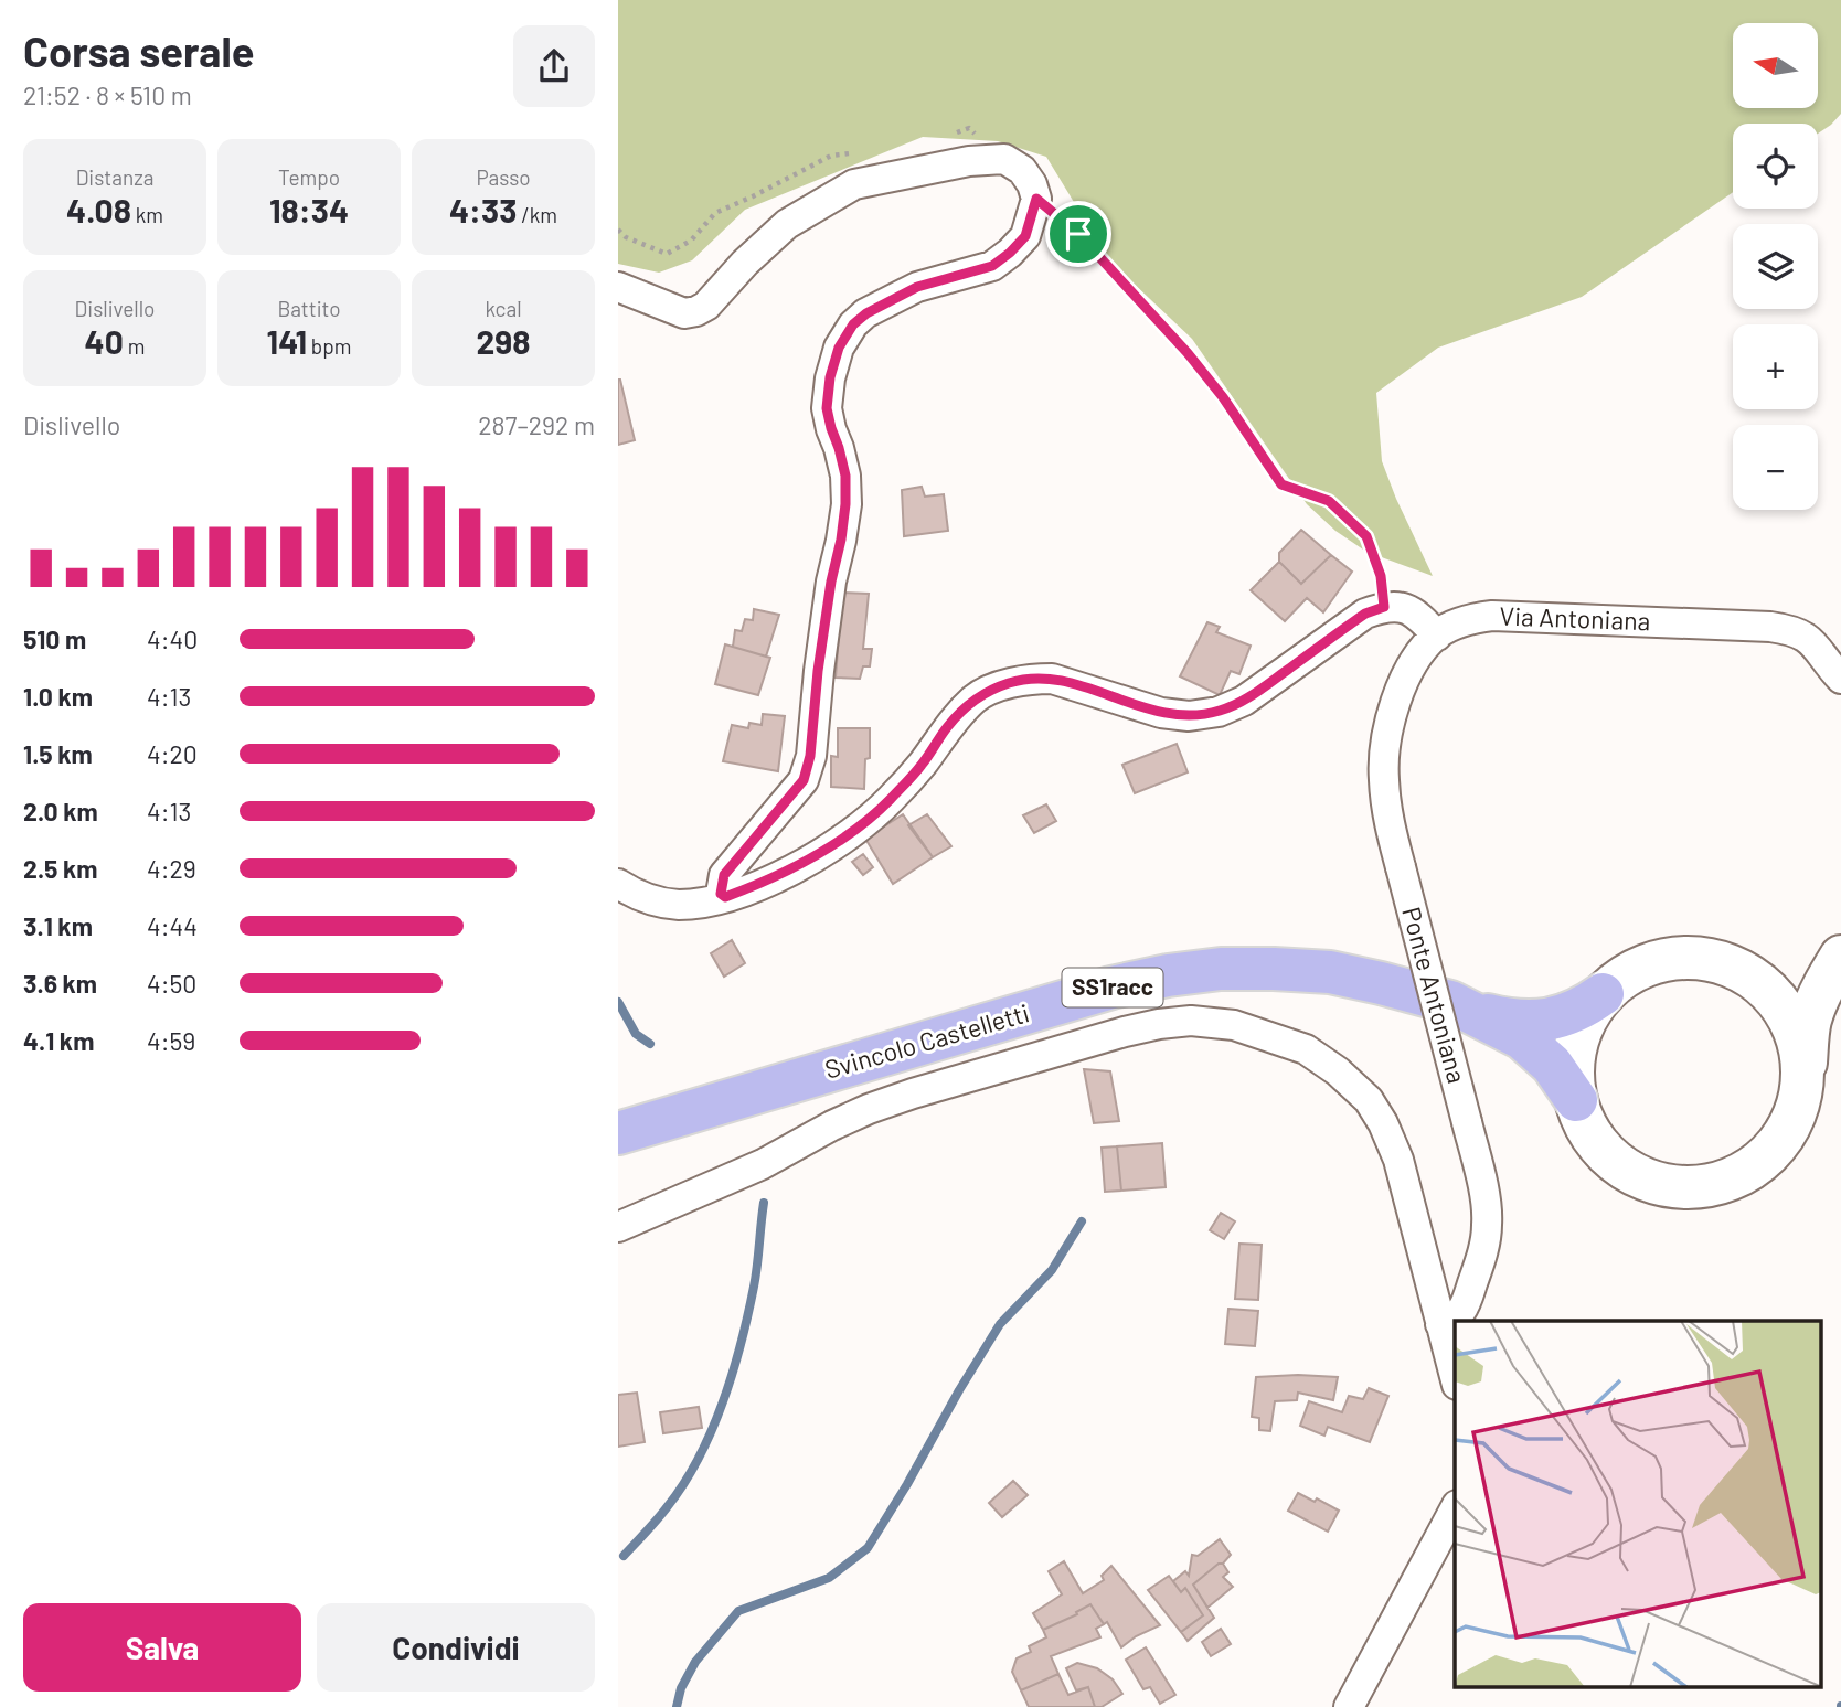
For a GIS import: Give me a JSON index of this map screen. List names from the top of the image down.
{
  "streets": {
    "main road": ["SS1racc", "Svincolo Castelletti"],
    "street": ["Via Antoniana", "Ponte Antoniana"]
  },
  "crossings": [
    ["Via Antoniana", "Ponte Antoniana"],
    ["SS1racc", "Svincolo Castelletti"]
  ],
  "north": "left",
  "page": {
    "heading": ["Corsa serale", "21:52 · 8 × 510 m"],
    "map_buttons": ["+", "−"],
    "stats": [
      ["Distanza", "4.08 km"],
      ["Tempo", "18:34"],
      ["Passo", "4:33 /km"],
      ["Dislivello", "40 m"],
      ["Battito", "141 bpm"],
      ["kcal", "298"]
    ],
    "chart": ["Dislivello", "287–292 m"],
    "list": [
      {
        "name": "510 m",
        "note": "4:40"
      },
      {
        "name": "1.0 km",
        "note": "4:13"
      },
      {
        "name": "1.5 km",
        "note": "4:20"
      },
      {
        "name": "2.0 km",
        "note": "4:13"
      },
      {
        "name": "2.5 km",
        "note": "4:29"
      },
      {
        "name": "3.1 km",
        "note": "4:44"
      },
      {
        "name": "3.6 km",
        "note": "4:50"
      },
      {
        "name": "4.1 km",
        "note": "4:59"
      }
    ],
    "buttons": ["Salva", "Condividi"]
  }
}
